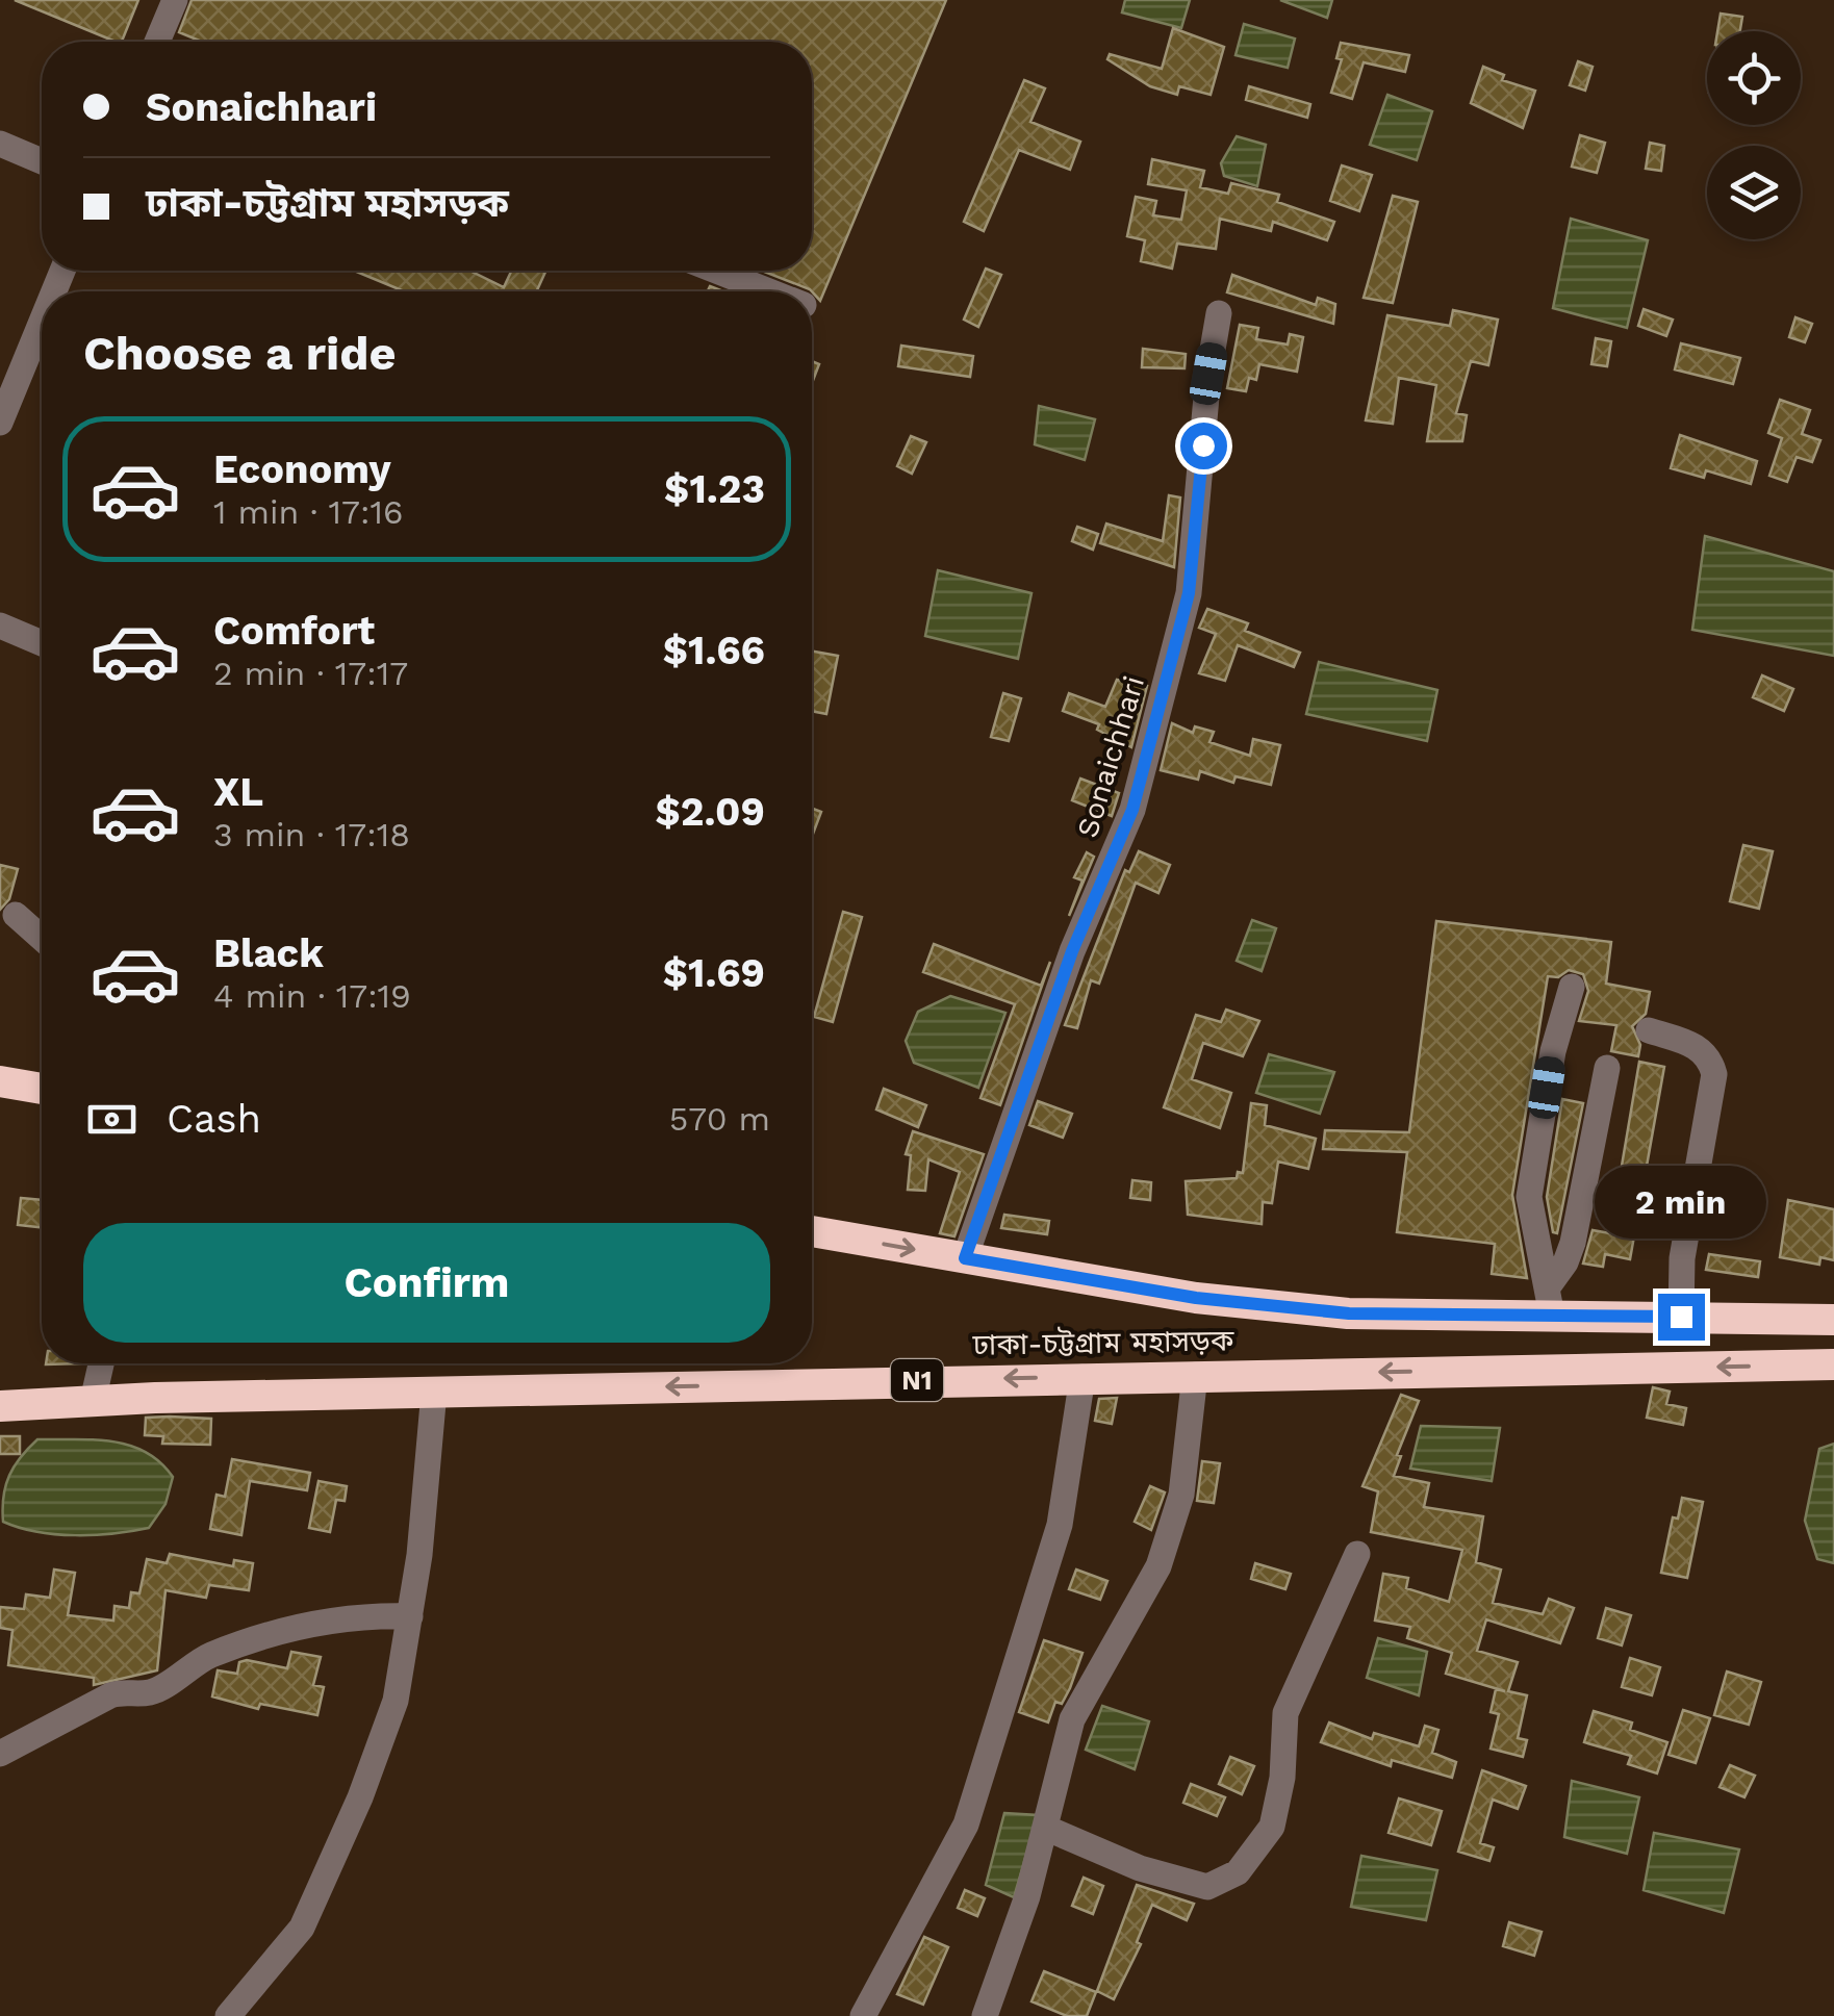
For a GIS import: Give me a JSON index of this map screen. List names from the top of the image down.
{
  "streets": {
    "highway": ["ঢাকা-চট্টগ্রাম মহাসড়ক", "N1"],
    "street": ["Sonaichhari"]
  },
  "crossings": [
    ["Sonaichhari", "ঢাকা-চট্টগ্রাম মহাসড়ক"]
  ],
  "page": {
    "banner": ["Sonaichhari", "ঢাকা-চট্টগ্রাম মহাসড়ক"],
    "heading": "Choose a ride",
    "list": [
      {
        "name": "Economy",
        "note": "1 min · 17:16",
        "value": "$1.23"
      },
      {
        "name": "Comfort",
        "note": "2 min · 17:17",
        "value": "$1.66"
      },
      {
        "name": "XL",
        "note": "3 min · 17:18",
        "value": "$2.09"
      },
      {
        "name": "Black",
        "note": "4 min · 17:19",
        "value": "$1.69"
      }
    ],
    "pay": ["Cash", "570 m"],
    "bubble": "2 min",
    "buttons": "Confirm"
  }
}
